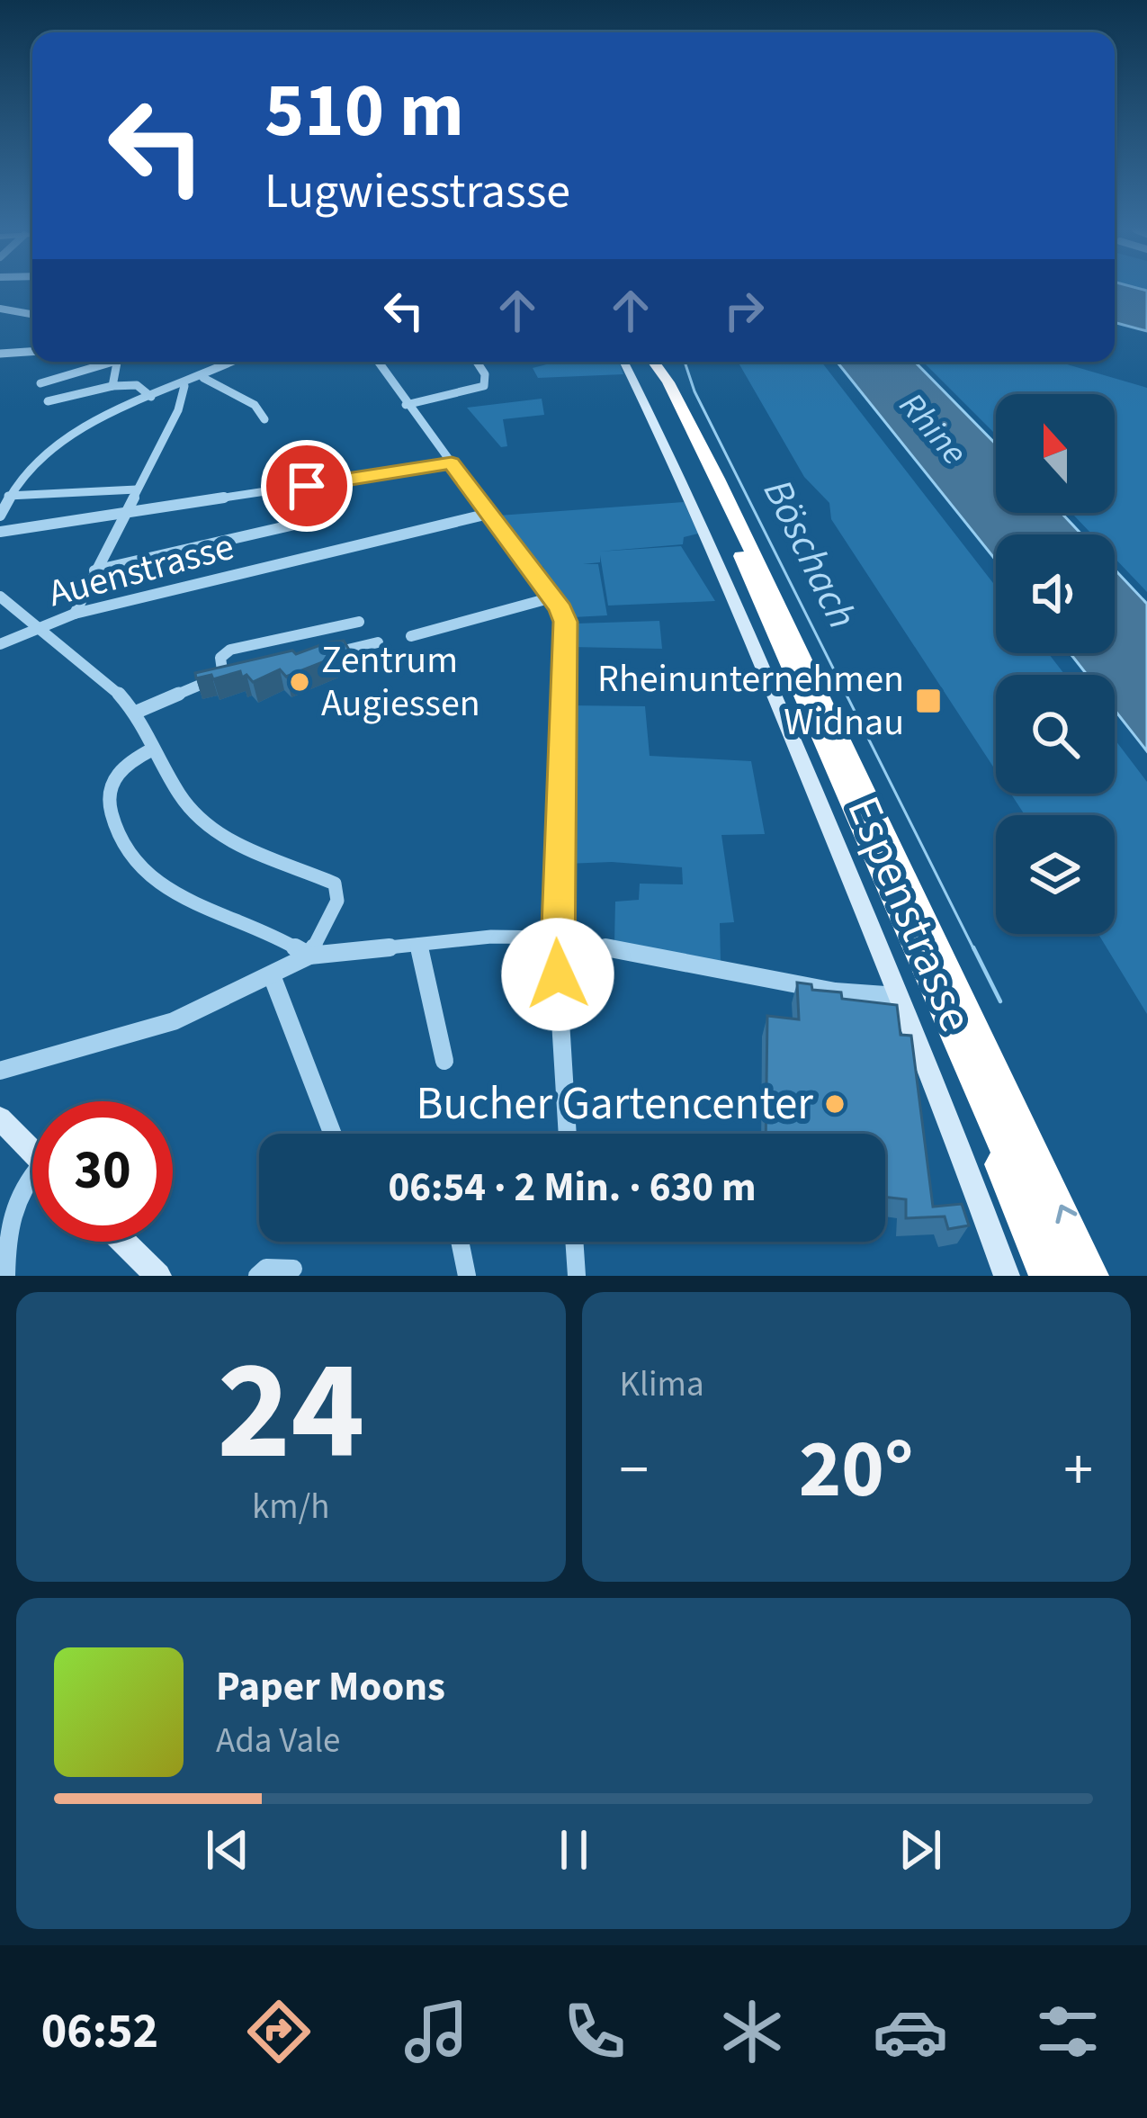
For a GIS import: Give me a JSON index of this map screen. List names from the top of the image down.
{
  "streets": {
    "street": ["Auenstrasse", "Espenstrasse"]
  },
  "water": ["Rhine", "Böschach"],
  "places": {
    "other": ["Zentrum Augiessen", "Bucher Gartencenter"],
    "transit": ["Rheinunternehmen Widnau"]
  },
  "north": "top",
  "page": {
    "turn": ["510 m", "Lugwiesstrasse"],
    "limit": "30",
    "trip": "06:54 · 2 Min. · 630 m",
    "tile": [
      ["24", "km/h"],
      "Klima"
    ],
    "heat": ["−", "20°", "+"],
    "song": ["Paper Moons", "Ada Vale"],
    "tabs": "06:52"
  }
}
